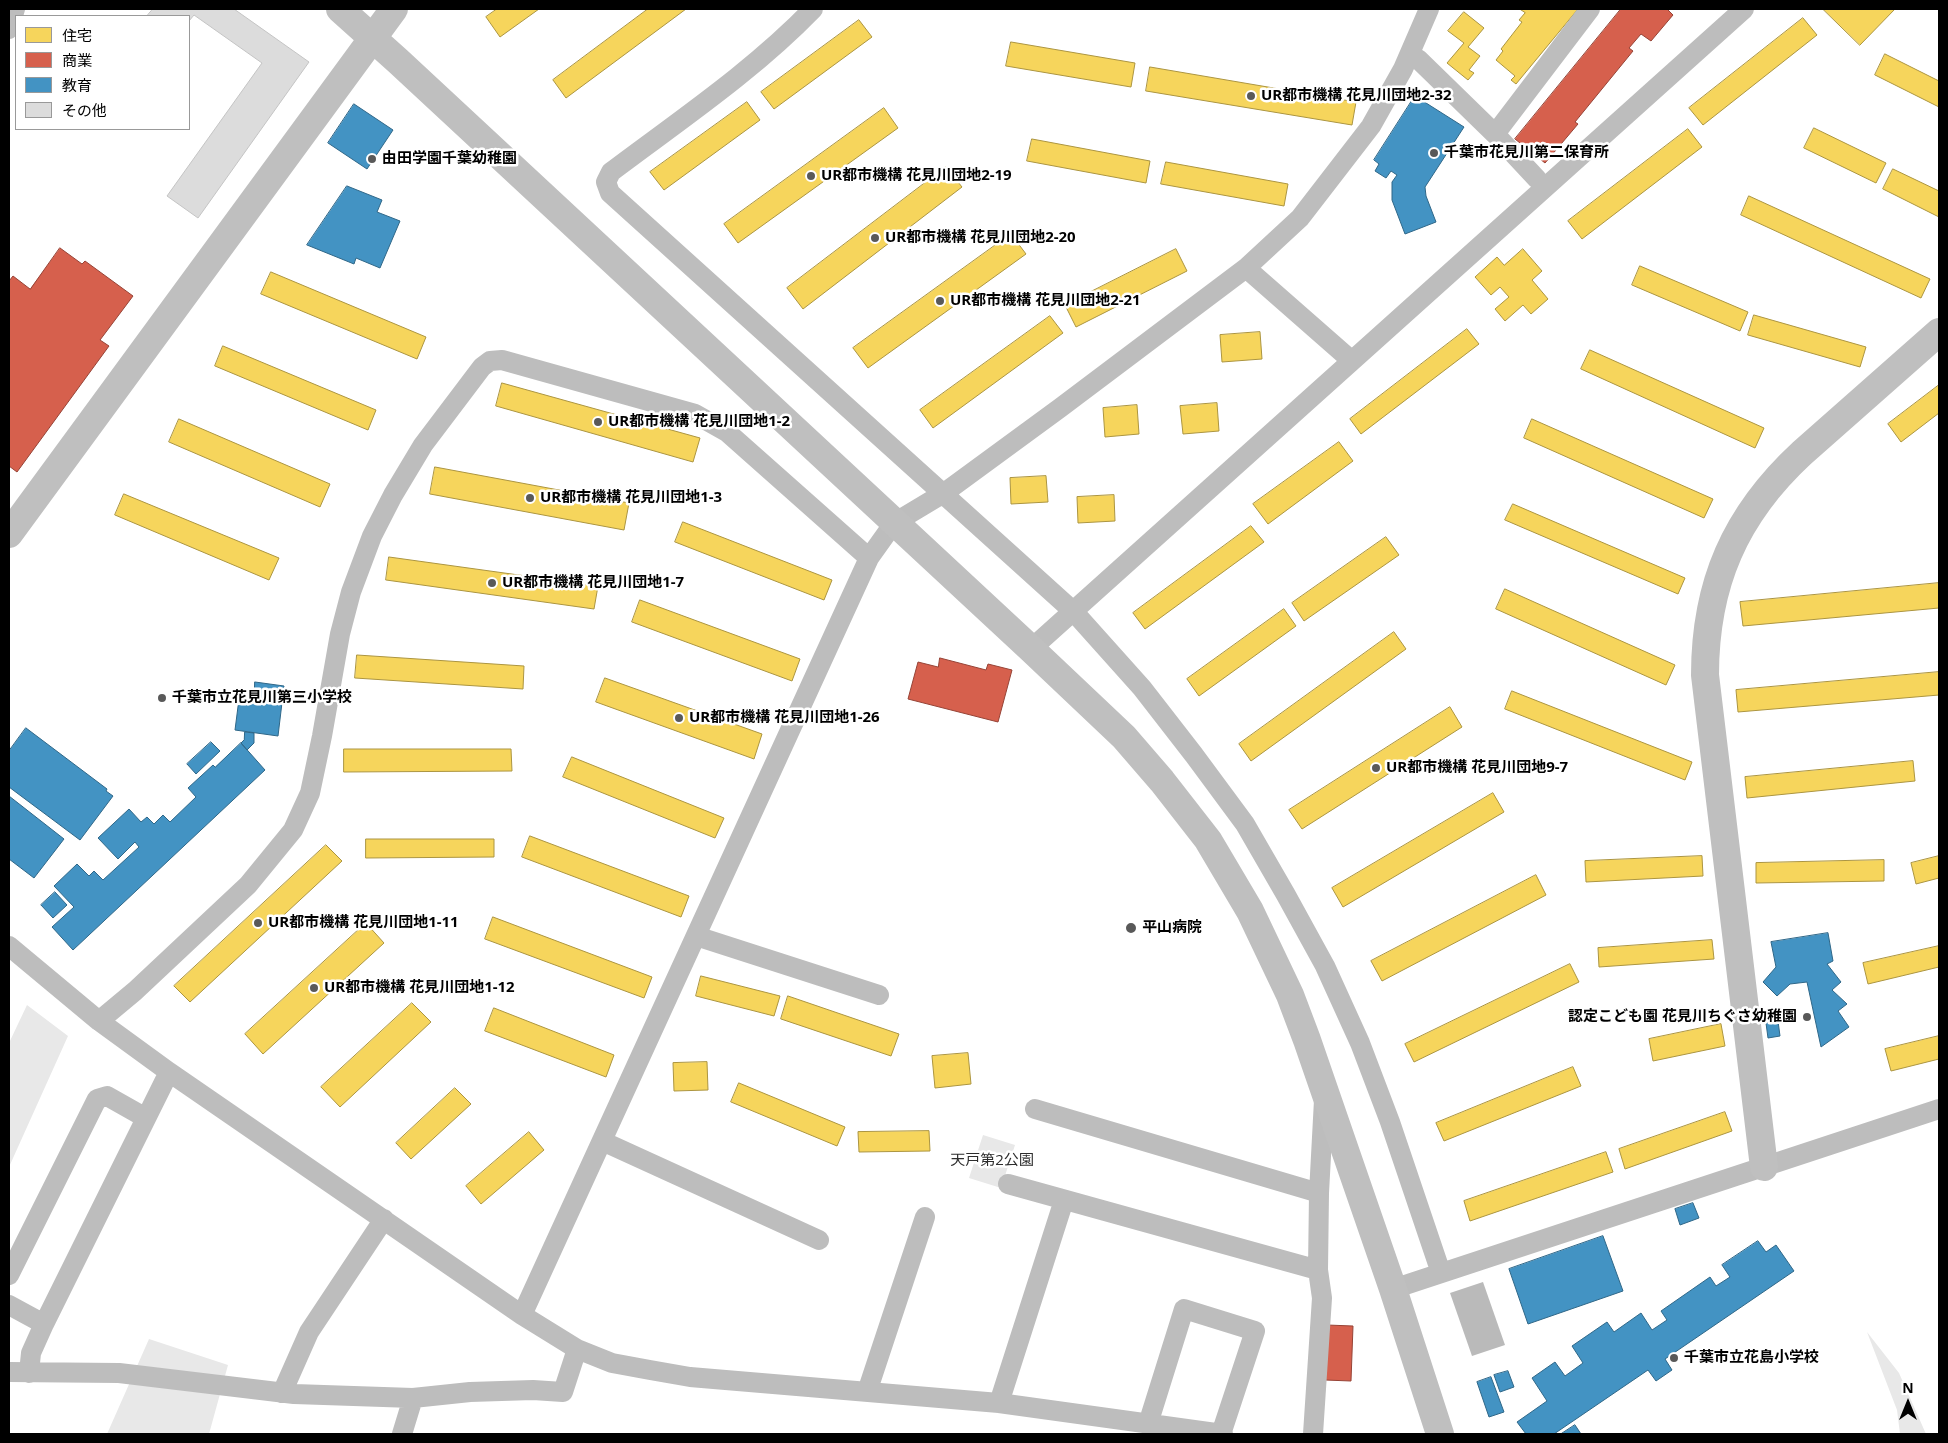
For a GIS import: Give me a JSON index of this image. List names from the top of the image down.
{
  "parks": ["天戸第2公園"],
  "places": [
    "UR都市機構 花見川団地2-32",
    "千葉市花見川第二保育所",
    "由田学園千葉幼稚園",
    "UR都市機構 花見川団地2-19",
    "UR都市機構 花見川団地2-20",
    "UR都市機構 花見川団地2-21",
    "UR都市機構 花見川団地1-2",
    "UR都市機構 花見川団地1-3",
    "UR都市機構 花見川団地1-7",
    "千葉市立花見川第三小学校",
    "UR都市機構 花見川団地1-26",
    "UR都市機構 花見川団地9-7",
    "UR都市機構 花見川団地1-11",
    "平山病院",
    "UR都市機構 花見川団地1-12",
    "認定こども園 花見川ちぐさ幼稚園",
    "千葉市立花島小学校"
  ],
  "legend": [
    "住宅",
    "商業",
    "教育",
    "その他"
  ],
  "north": "top"
}
